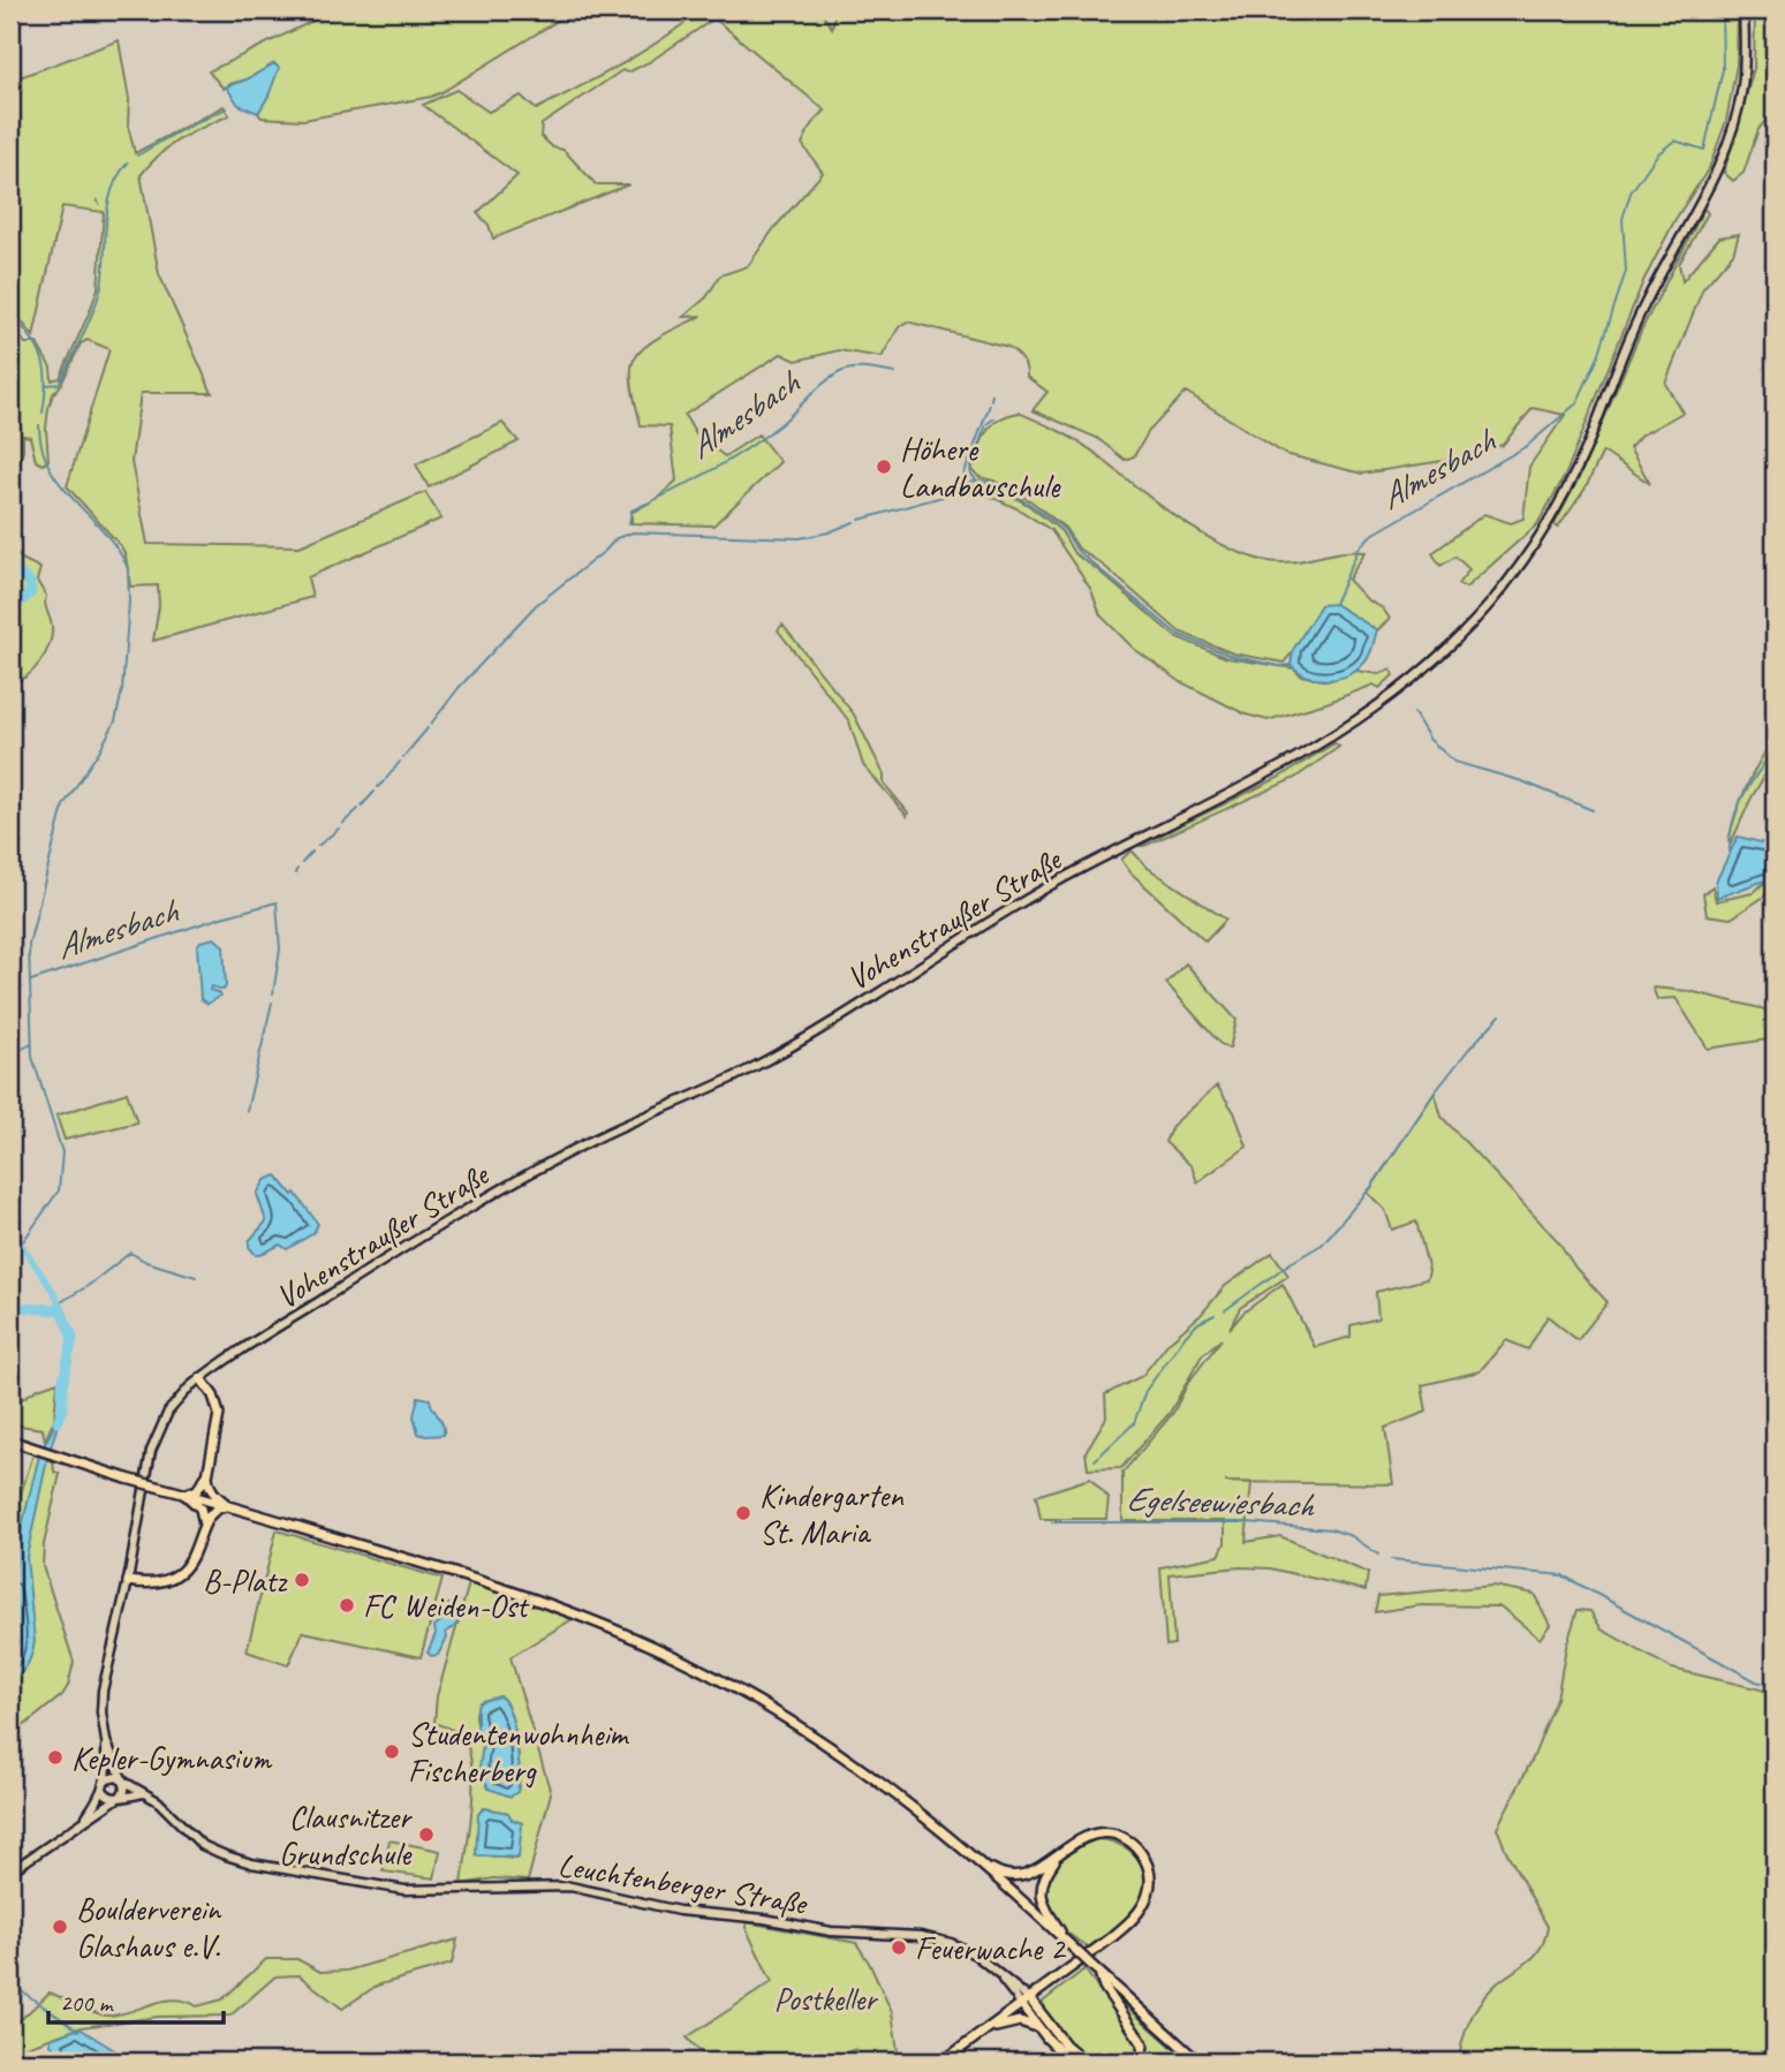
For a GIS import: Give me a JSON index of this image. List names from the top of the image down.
{
  "streets": {
    "main road": ["Vohenstraußer Straße", "Leuchtenberger Straße"]
  },
  "water": ["Almesbach", "Egelseewiesbach"],
  "parks": ["Postkeller"],
  "places": [
    "Höhere Landbauschule",
    "Kindergarten St. Maria",
    "B-Platz",
    "FC Weiden-Ost",
    "Studentenwohnheim Fischerberg",
    "Kepler-Gymnasium",
    "Clausnitzer Grundschule",
    "Boulderverein Glashaus e.V.",
    "Feuerwache 2"
  ],
  "scale_bar": "200 m"
}
